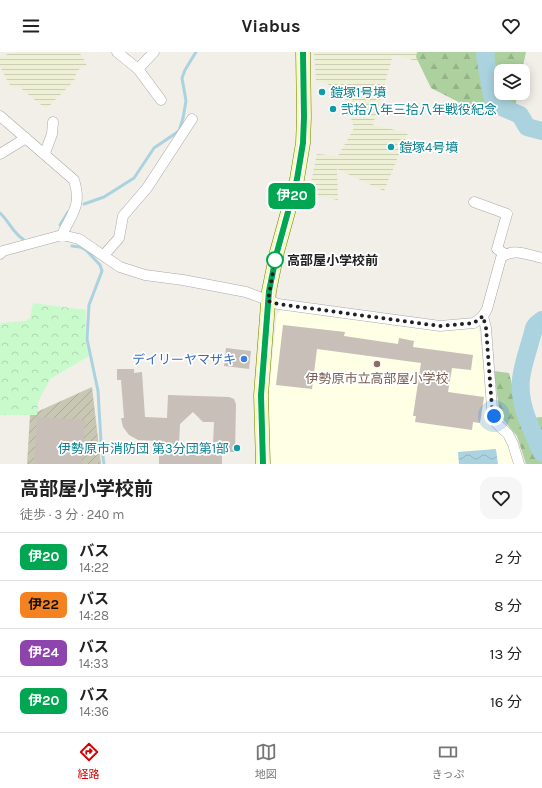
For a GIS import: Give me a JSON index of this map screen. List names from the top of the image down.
{
  "places": [
    "鎧塚1号墳",
    "弐拾八年三拾八年戦役紀念",
    "鎧塚4号墳",
    "高部屋小学校前",
    "デイリーヤマザキ",
    "伊勢原市立高部屋小学校",
    "伊勢原市消防団 第3分団第1部"
  ],
  "lines": ["bus line 伊20"],
  "page": {
    "header": "Viabus",
    "on_map": "伊20",
    "heading": ["高部屋小学校前", "徒歩 · 3 分 · 240 m"],
    "list": [
      {
        "mark": "伊20",
        "name": "バス",
        "note": "14:22",
        "value": "2 分"
      },
      {
        "mark": "伊22",
        "name": "バス",
        "note": "14:28",
        "value": "8 分"
      },
      {
        "mark": "伊24",
        "name": "バス",
        "note": "14:33",
        "value": "13 分"
      },
      {
        "mark": "伊20",
        "name": "バス",
        "note": "14:36",
        "value": "16 分"
      }
    ],
    "tabs": ["経路", "地図", "きっぷ"]
  }
}
